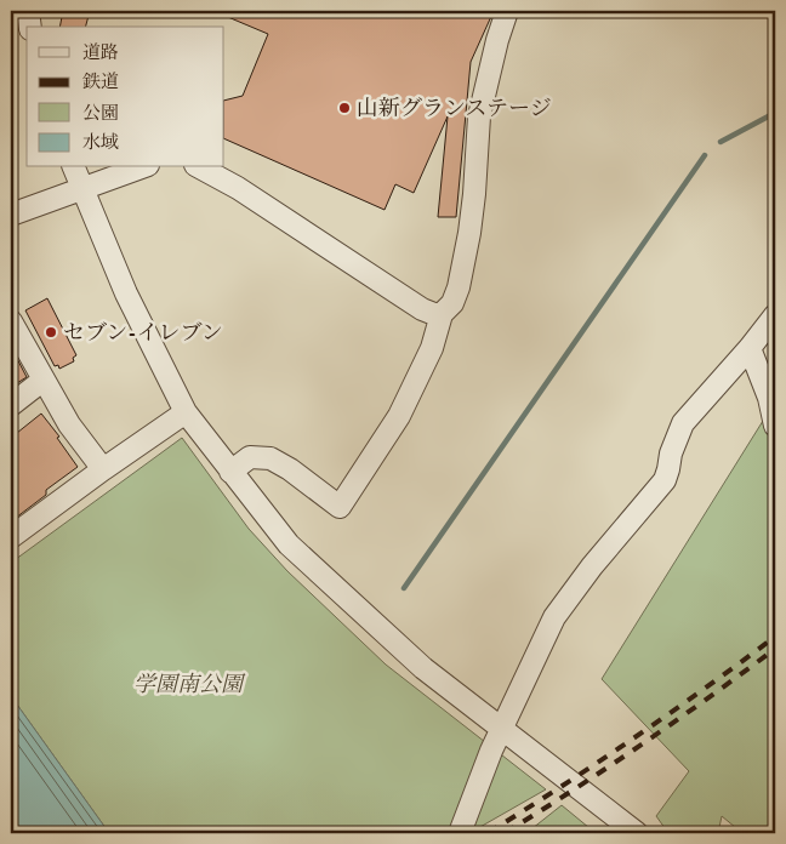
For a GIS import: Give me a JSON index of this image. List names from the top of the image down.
{
  "parks": ["学園南公園"],
  "places": ["山新グランステージ", "セブン-イレブン"],
  "legend": [
    "道路",
    "鉄道",
    "公園",
    "水域"
  ]
}
